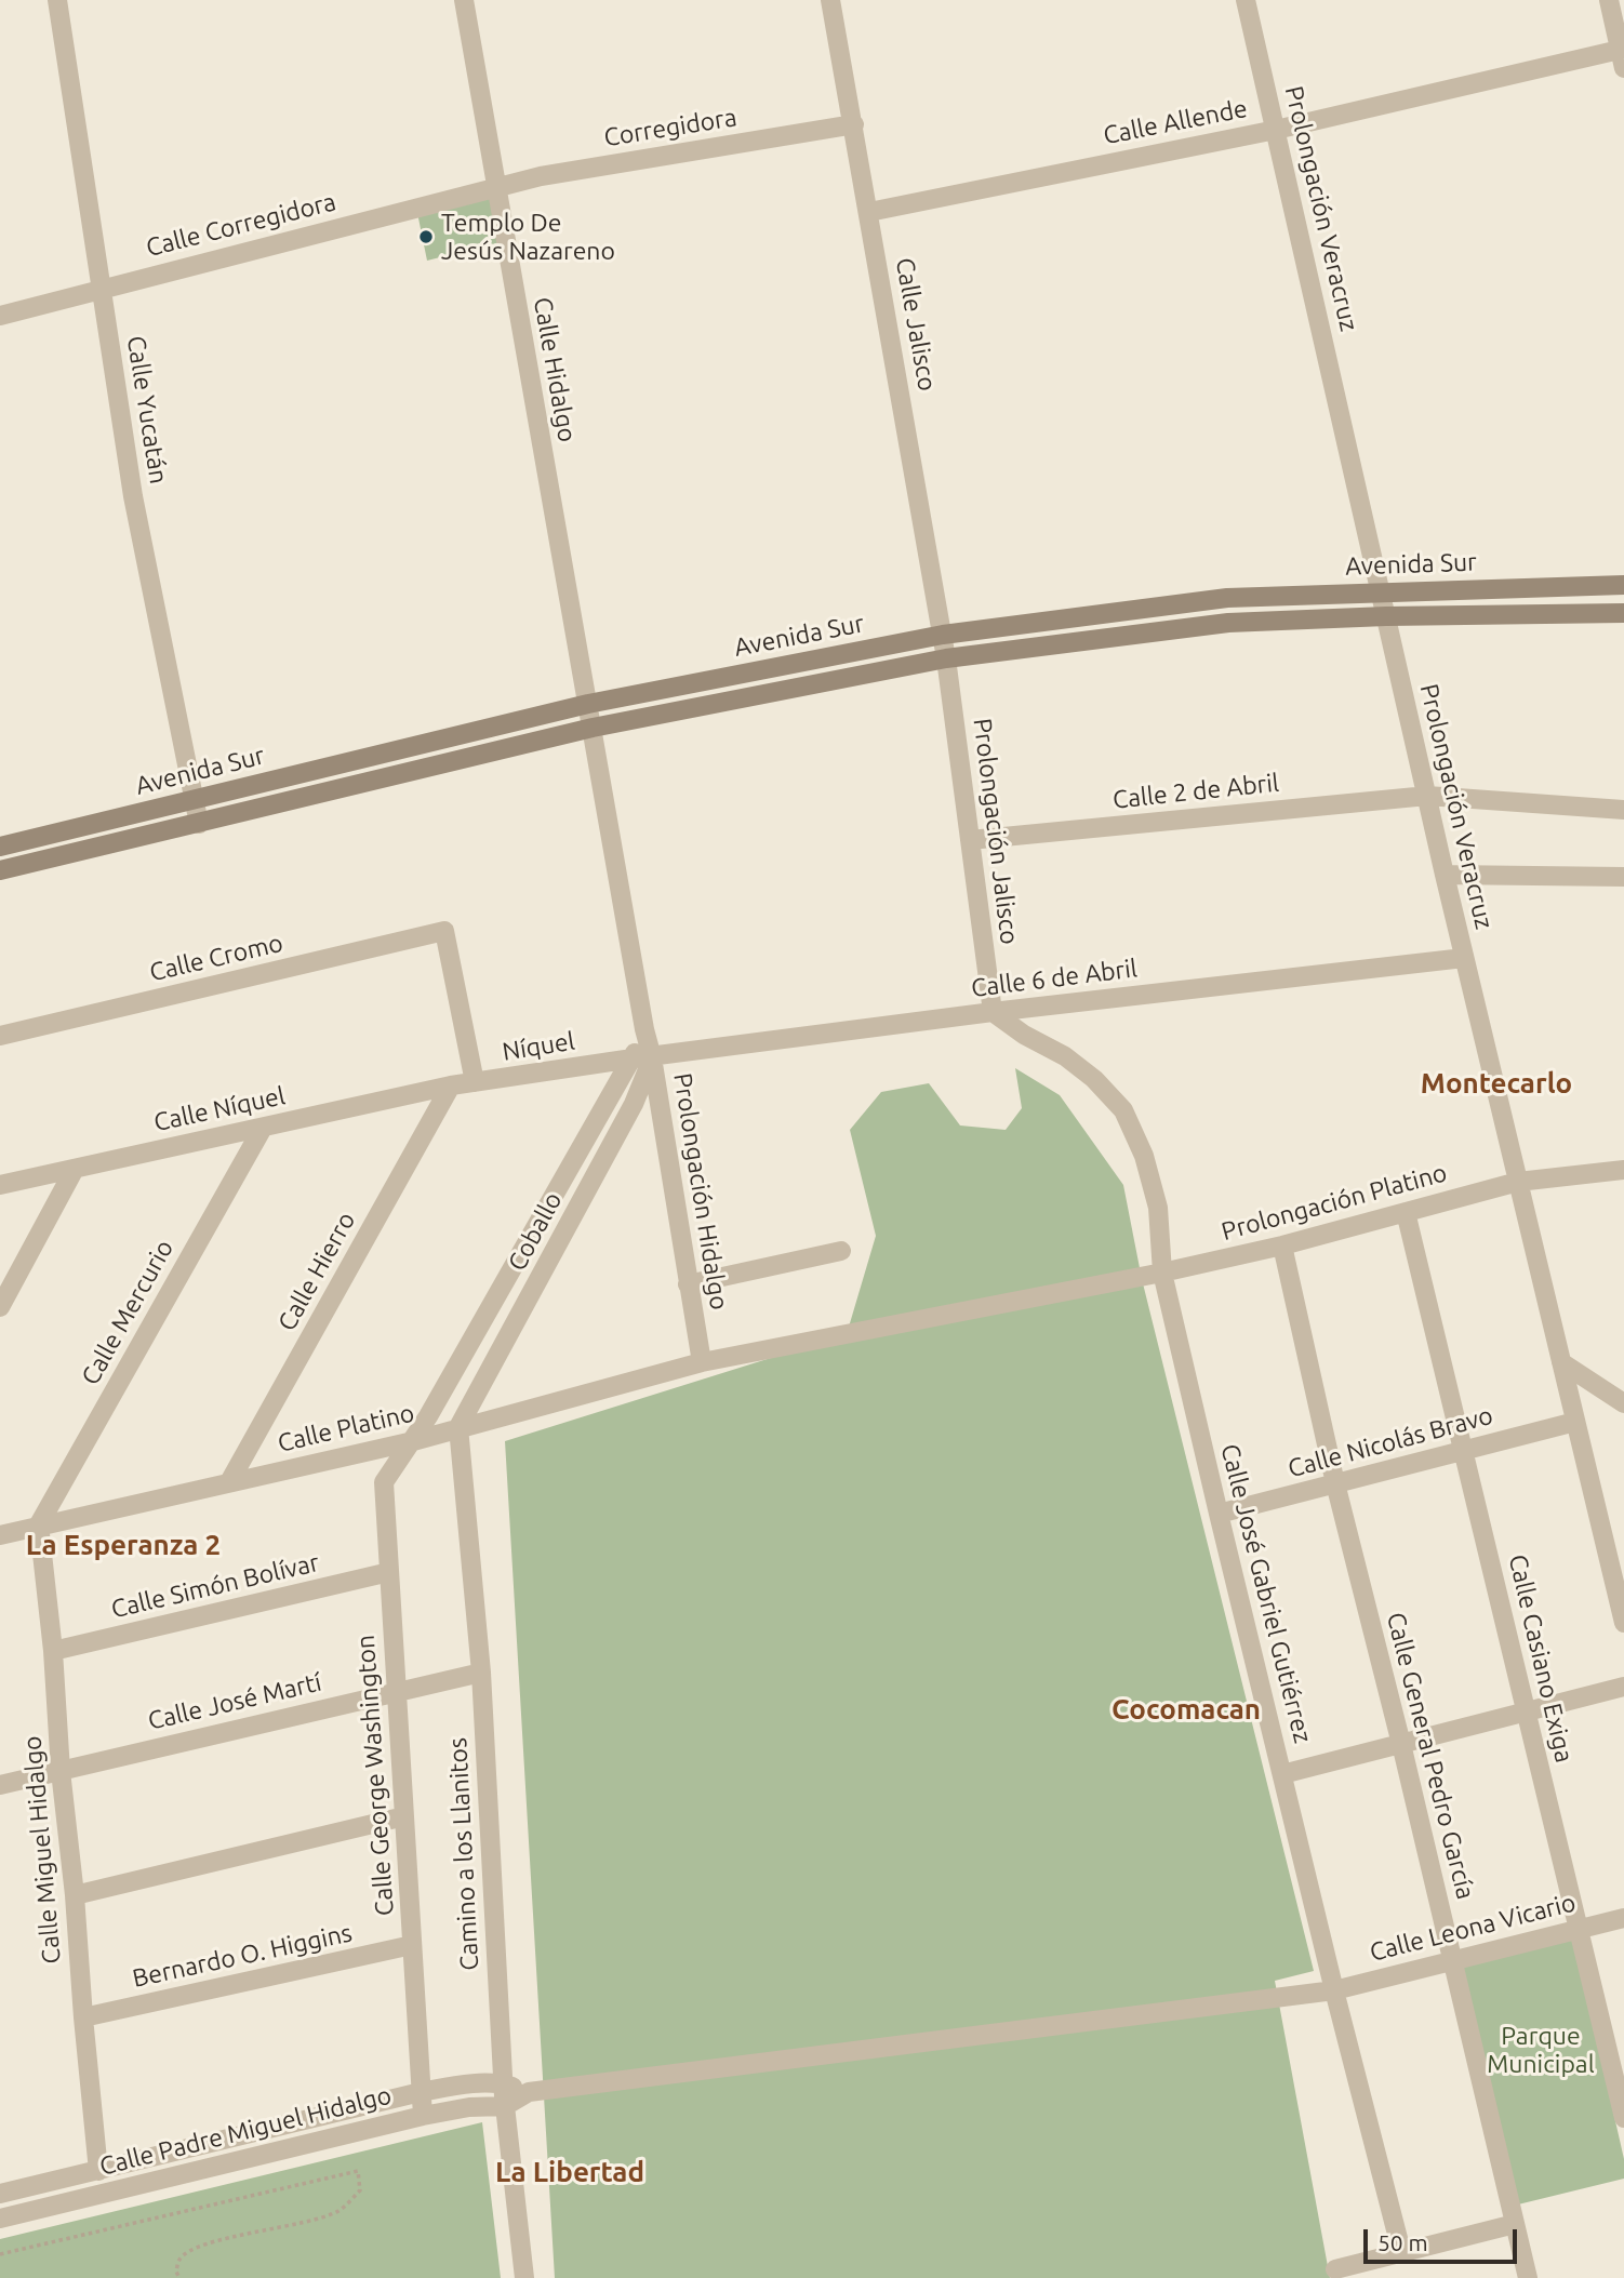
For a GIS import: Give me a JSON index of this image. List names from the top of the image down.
{
  "streets": {
    "main road": ["Avenida Sur"],
    "street": [
      "Calle Allende",
      "Corregidora",
      "Prolongación Veracruz",
      "Calle Corregidora",
      "Calle Jalisco",
      "Calle Hidalgo",
      "Calle Yucatán",
      "Calle 2 de Abril",
      "Prolongación Jalisco",
      "Calle Cromo",
      "Calle 6 de Abril",
      "Níquel",
      "Calle Níquel",
      "Prolongación Hidalgo",
      "Prolongación Platino",
      "Coballo",
      "Calle Hierro",
      "Calle Mercurio",
      "Calle Platino",
      "Calle Nicolás Bravo",
      "Calle Simón Bolívar",
      "Calle José Gabriel Gutiérrez",
      "Calle Casiano Exiga",
      "Calle José Martí",
      "Calle General Pedro García",
      "Calle George Washington",
      "Calle Miguel Hidalgo",
      "Camino a los Llanitos",
      "Calle Leona Vicario",
      "Bernardo O. Higgins",
      "Calle Padre Miguel Hidalgo"
    ]
  },
  "crossings": [
    ["Calle Allende", "Prolongación Veracruz"],
    ["Calle Allende", "Calle Jalisco"],
    ["Corregidora", "Calle Corregidora"],
    ["Corregidora", "Calle Jalisco"],
    ["Corregidora", "Calle Hidalgo"],
    ["Prolongación Veracruz", "Avenida Sur"],
    ["Prolongación Veracruz", "Calle 2 de Abril"],
    ["Prolongación Veracruz", "Calle 6 de Abril"],
    ["Prolongación Veracruz", "Prolongación Platino"],
    ["Prolongación Veracruz", "Calle Nicolás Bravo"],
    ["Calle Corregidora", "Calle Hidalgo"],
    ["Calle Corregidora", "Calle Yucatán"],
    ["Calle Jalisco", "Avenida Sur"],
    ["Calle Jalisco", "Prolongación Jalisco"],
    ["Calle Hidalgo", "Avenida Sur"],
    ["Calle Hidalgo", "Prolongación Hidalgo"],
    ["Calle Yucatán", "Avenida Sur"],
    ["Avenida Sur", "Prolongación Jalisco"],
    ["Avenida Sur", "Prolongación Hidalgo"],
    ["Calle 2 de Abril", "Prolongación Jalisco"],
    ["Prolongación Jalisco", "Calle 6 de Abril"],
    ["Prolongación Jalisco", "Calle José Gabriel Gutiérrez"],
    ["Calle Cromo", "Níquel"],
    ["Calle 6 de Abril", "Níquel"],
    ["Calle 6 de Abril", "Prolongación Hidalgo"],
    ["Calle 6 de Abril", "Coballo"],
    ["Calle 6 de Abril", "Calle José Gabriel Gutiérrez"],
    ["Níquel", "Calle Níquel"],
    ["Níquel", "Prolongación Hidalgo"],
    ["Níquel", "Coballo"],
    ["Níquel", "Calle Hierro"],
    ["Calle Níquel", "Calle Hierro"],
    ["Calle Níquel", "Calle Mercurio"],
    ["Prolongación Hidalgo", "Prolongación Platino"],
    ["Prolongación Hidalgo", "Coballo"],
    ["Prolongación Hidalgo", "Calle Platino"],
    ["Prolongación Platino", "Calle Platino"],
    ["Prolongación Platino", "Calle José Gabriel Gutiérrez"],
    ["Prolongación Platino", "Calle Casiano Exiga"],
    ["Prolongación Platino", "Calle General Pedro García"],
    ["Coballo", "Calle Platino"],
    ["Coballo", "Calle George Washington"],
    ["Coballo", "Camino a los Llanitos"],
    ["Calle Hierro", "Calle Platino"],
    ["Calle Mercurio", "Calle Platino"],
    ["Calle Mercurio", "Calle Miguel Hidalgo"],
    ["Calle Platino", "Calle George Washington"],
    ["Calle Platino", "Calle Miguel Hidalgo"],
    ["Calle Platino", "Camino a los Llanitos"],
    ["Calle Nicolás Bravo", "Calle José Gabriel Gutiérrez"],
    ["Calle Nicolás Bravo", "Calle Casiano Exiga"],
    ["Calle Nicolás Bravo", "Calle General Pedro García"],
    ["Calle Simón Bolívar", "Calle George Washington"],
    ["Calle Simón Bolívar", "Calle Miguel Hidalgo"],
    ["Calle José Gabriel Gutiérrez", "Calle Leona Vicario"],
    ["Calle Casiano Exiga", "Calle Leona Vicario"],
    ["Calle José Martí", "Calle George Washington"],
    ["Calle José Martí", "Calle Miguel Hidalgo"],
    ["Calle José Martí", "Camino a los Llanitos"],
    ["Calle General Pedro García", "Calle Leona Vicario"],
    ["Calle George Washington", "Bernardo O. Higgins"],
    ["Calle George Washington", "Calle Padre Miguel Hidalgo"],
    ["Calle Miguel Hidalgo", "Bernardo O. Higgins"],
    ["Calle Miguel Hidalgo", "Calle Padre Miguel Hidalgo"],
    ["Camino a los Llanitos", "Calle Padre Miguel Hidalgo"]
  ],
  "districts": [
    "Montecarlo",
    "La Esperanza 2",
    "Cocomacan",
    "La Libertad"
  ],
  "parks": ["Parque Municipal"],
  "places": ["Templo De Jesús Nazareno"],
  "scale_bar": "50 m"
}
